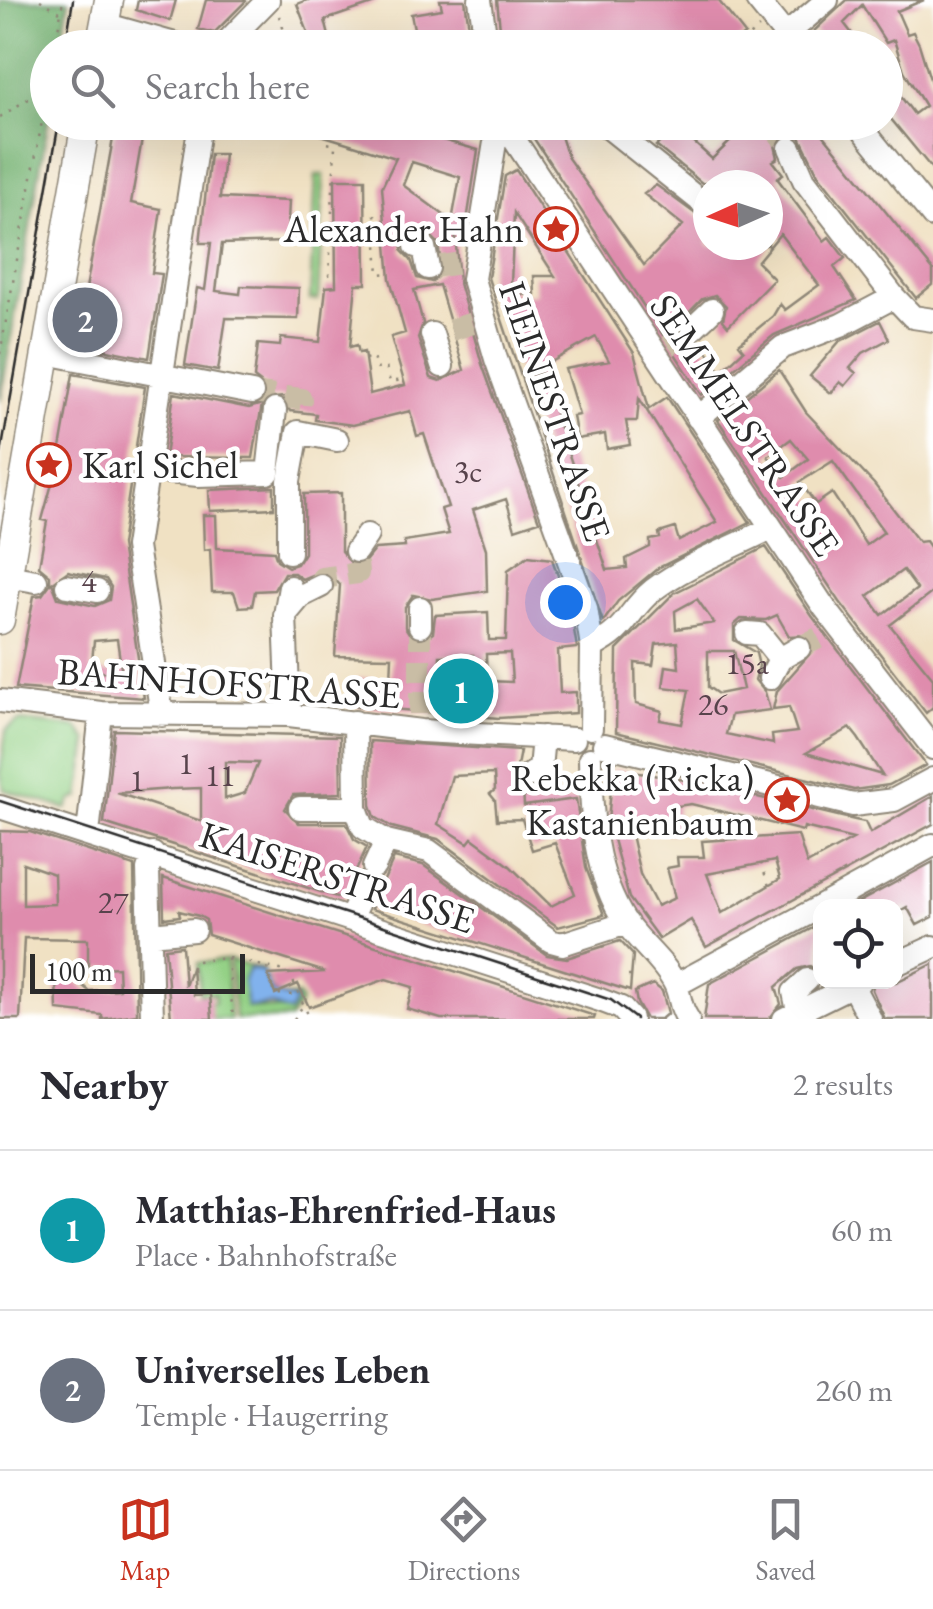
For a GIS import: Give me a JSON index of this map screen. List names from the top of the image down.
{
  "streets": {
    "street": [
      "HEINESTRASSE",
      "SEMMELSTRASSE",
      "BAHNHOFSTRASSE",
      "KAISERSTRASSE"
    ]
  },
  "crossings": [
    ["HEINESTRASSE", "BAHNHOFSTRASSE"]
  ],
  "places": {
    "place": ["Alexander Hahn", "Karl Sichel", "Rebekka (Ricka) Kastanienbaum"]
  },
  "house_numbers": [
    "3c",
    "4",
    "15a",
    "26",
    "1",
    "11",
    "1",
    "27"
  ],
  "scale_bar": "100 m",
  "north": "left",
  "page": {
    "search": "Search here",
    "pins": ["2", "1"],
    "scale": "100 m",
    "heading": ["Nearby", "2 results"],
    "list": [
      {
        "mark": "1",
        "name": "Matthias-Ehrenfried-Haus",
        "note": "Place · Bahnhofstraße",
        "value": "60 m"
      },
      {
        "mark": "2",
        "name": "Universelles Leben",
        "note": "Temple · Haugerring",
        "value": "260 m"
      }
    ],
    "nav": ["Map", "Directions", "Saved"]
  }
}
